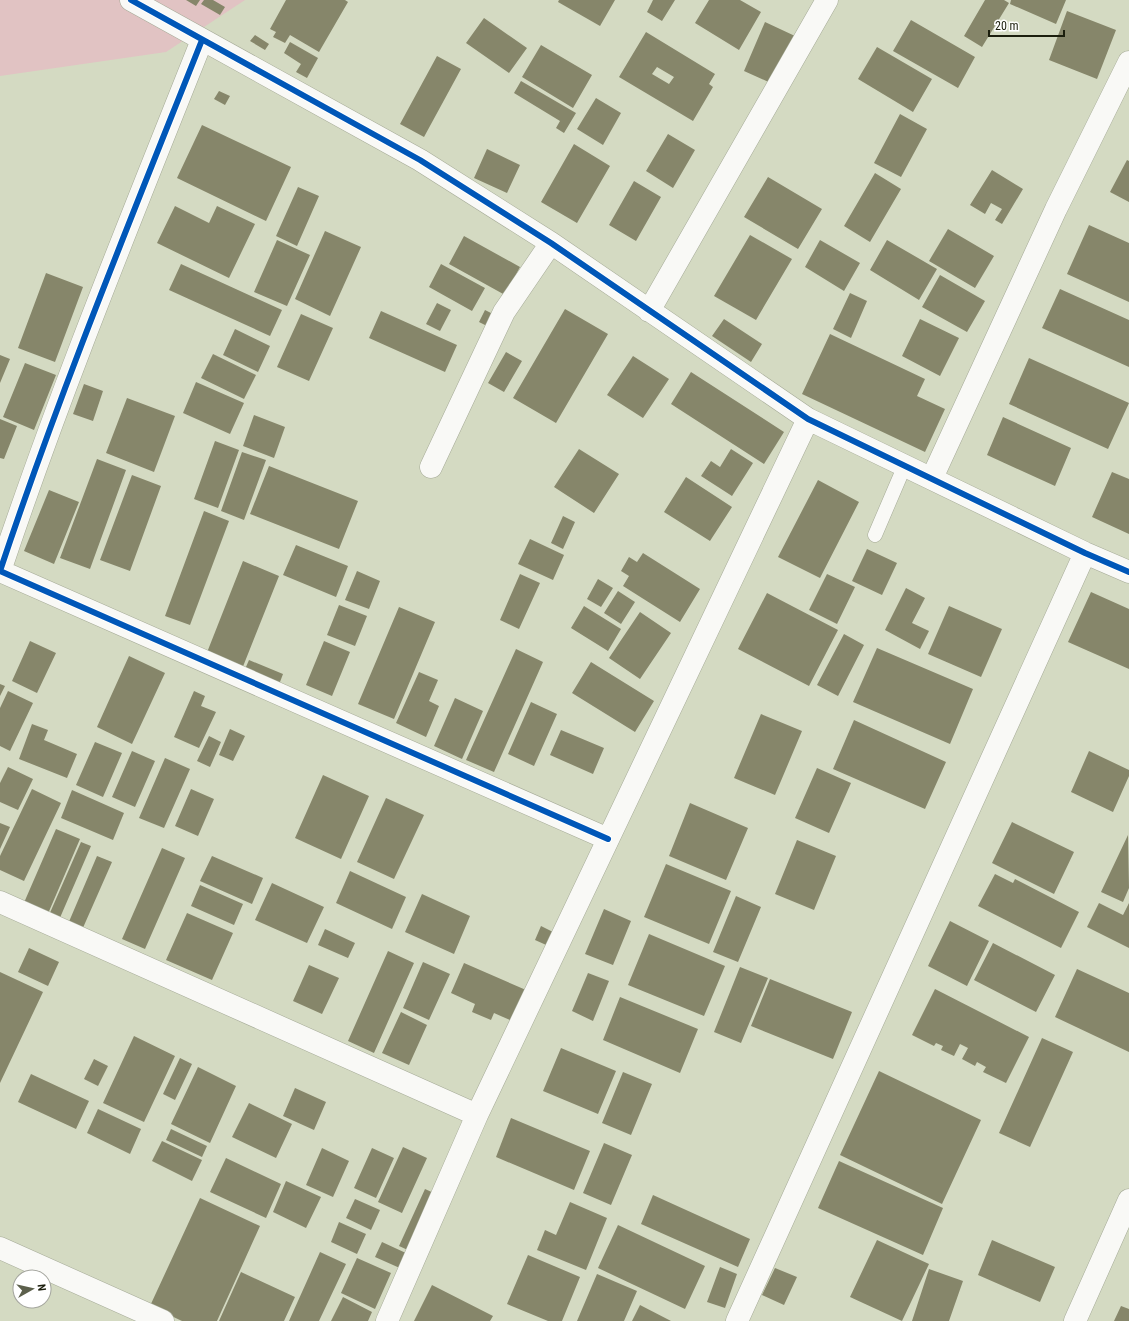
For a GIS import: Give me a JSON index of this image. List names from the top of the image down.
{
  "scale_bar": "20 m",
  "north": "right"
}
